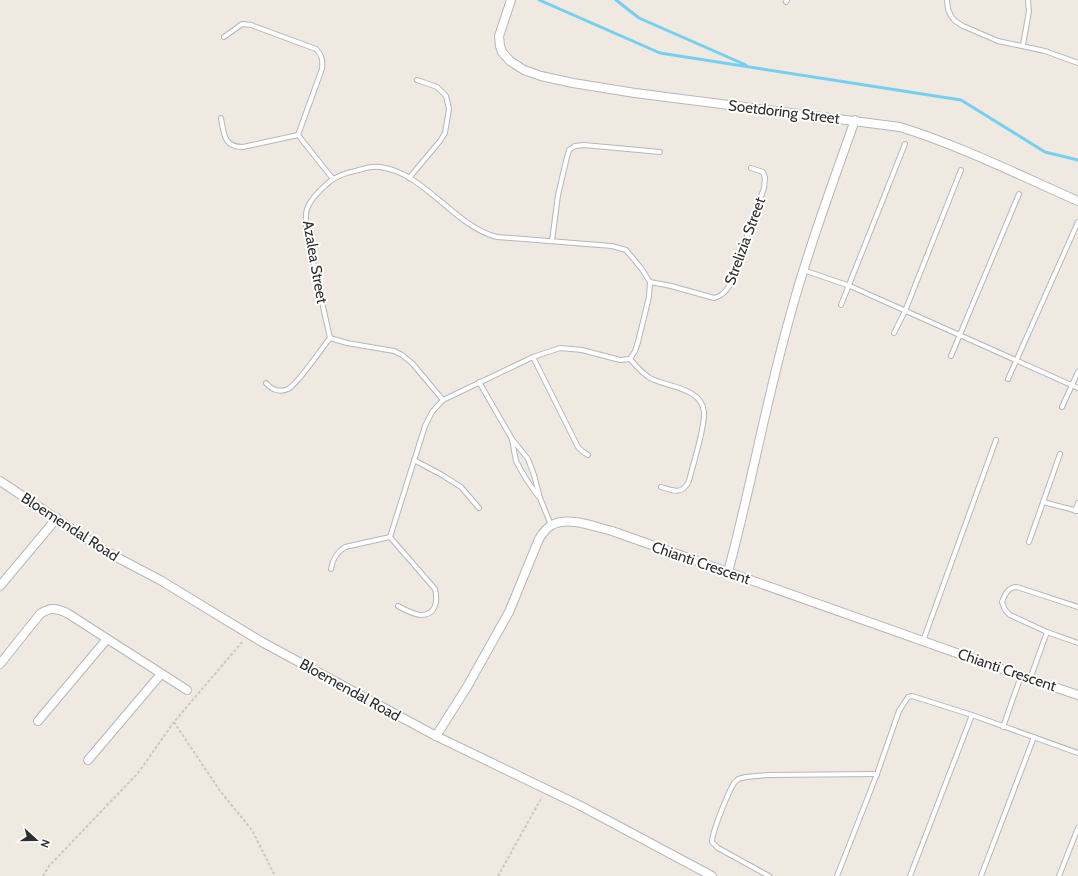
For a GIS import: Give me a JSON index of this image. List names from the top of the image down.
{
  "streets": {
    "street": ["Soetdoring Street", "Bloemendal Road", "Chianti Crescent"],
    "lane": ["Strelizia Street", "Azalea Street"]
  },
  "crossings": [
    ["Strelizia Street", "Azalea Street"]
  ],
  "north": "right"
}
